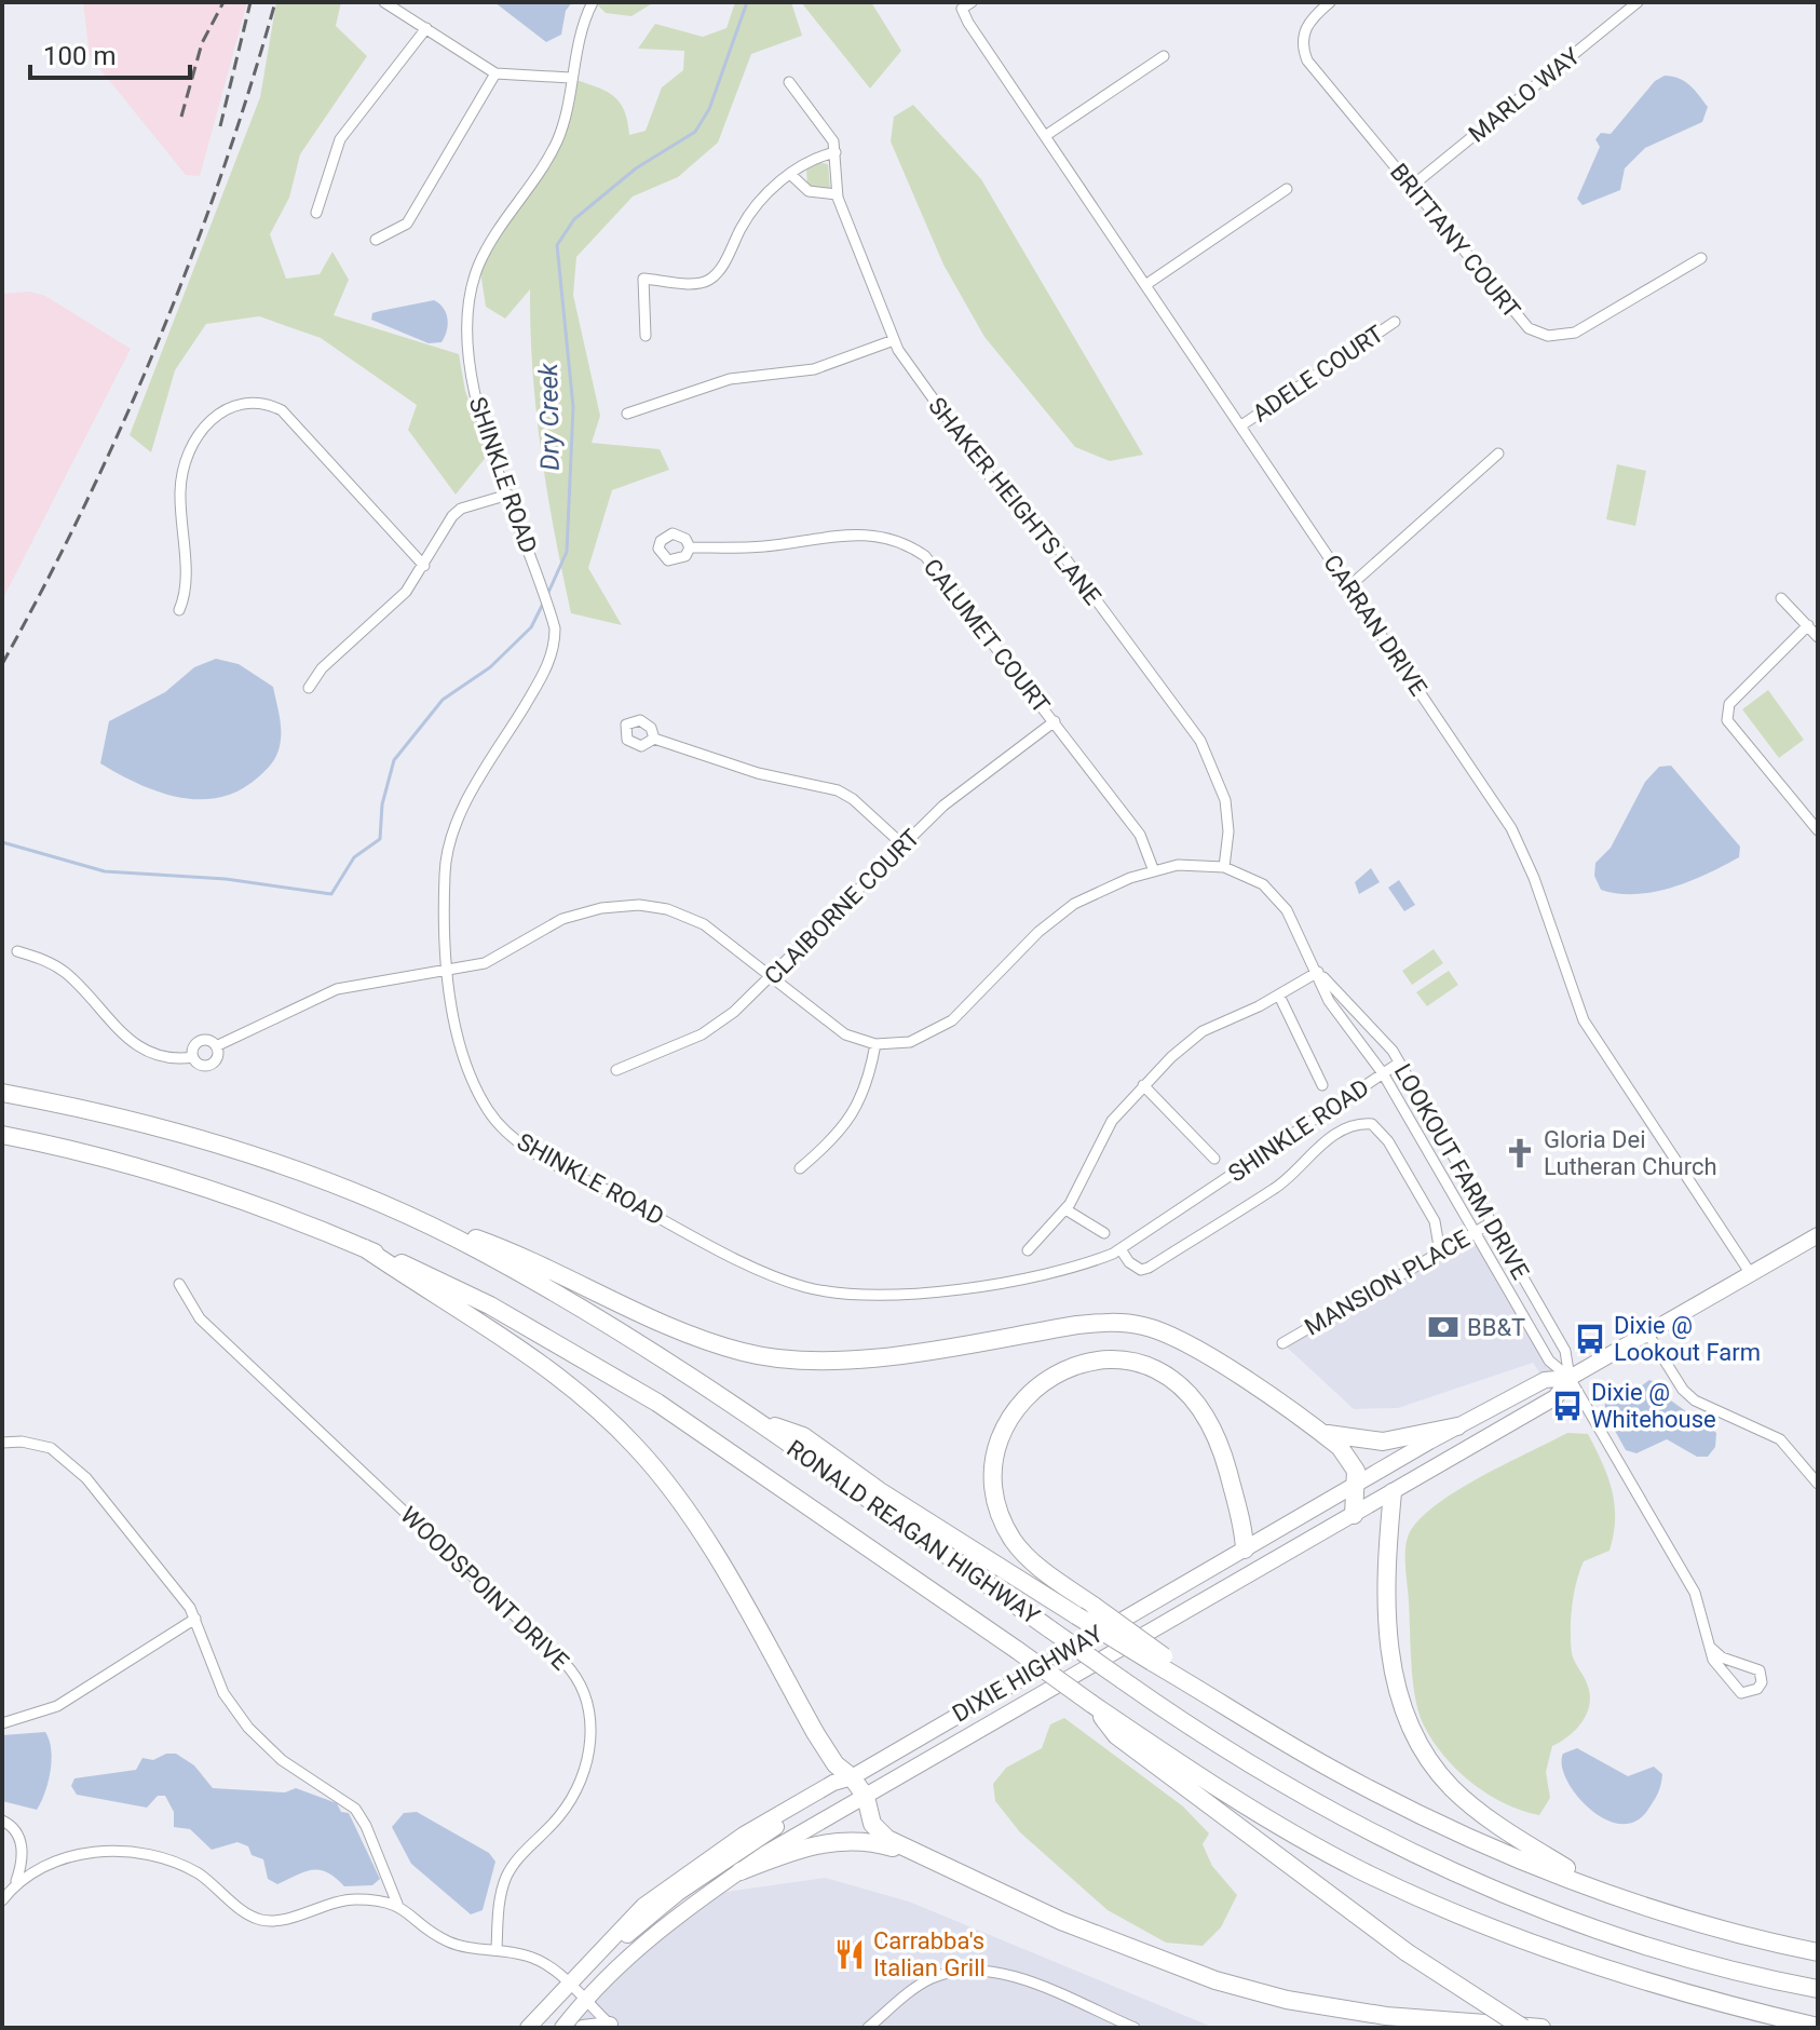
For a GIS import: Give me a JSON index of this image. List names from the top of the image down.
{
  "streets": {
    "highway": ["RONALD REAGAN HIGHWAY"],
    "main road": ["DIXIE HIGHWAY"],
    "street": [
      "MARLO WAY",
      "BRITTANY COURT",
      "ADELE COURT",
      "SHINKLE ROAD",
      "SHAKER HEIGHTS LANE",
      "CARRAN DRIVE",
      "CALUMET COURT",
      "CLAIBORNE COURT",
      "LOOKOUT FARM DRIVE",
      "MANSION PLACE",
      "WOODSPOINT DRIVE"
    ]
  },
  "crossings": [
    ["MARLO WAY", "BRITTANY COURT"],
    ["ADELE COURT", "CARRAN DRIVE"],
    ["SHINKLE ROAD", "LOOKOUT FARM DRIVE"],
    ["SHAKER HEIGHTS LANE", "LOOKOUT FARM DRIVE"],
    ["CARRAN DRIVE", "DIXIE HIGHWAY"],
    ["CALUMET COURT", "CLAIBORNE COURT"],
    ["CALUMET COURT", "LOOKOUT FARM DRIVE"],
    ["CLAIBORNE COURT", "LOOKOUT FARM DRIVE"],
    ["LOOKOUT FARM DRIVE", "MANSION PLACE"],
    ["LOOKOUT FARM DRIVE", "DIXIE HIGHWAY"]
  ],
  "water": ["Dry Creek"],
  "places": {
    "church": ["Gloria Dei Lutheran Church"],
    "bank": ["BB&T"],
    "bus stop": ["Dixie @ Lookout Farm", "Dixie @ Whitehouse"],
    "restaurant": ["Carrabba's Italian Grill"]
  },
  "scale_bar": "100 m"
}
